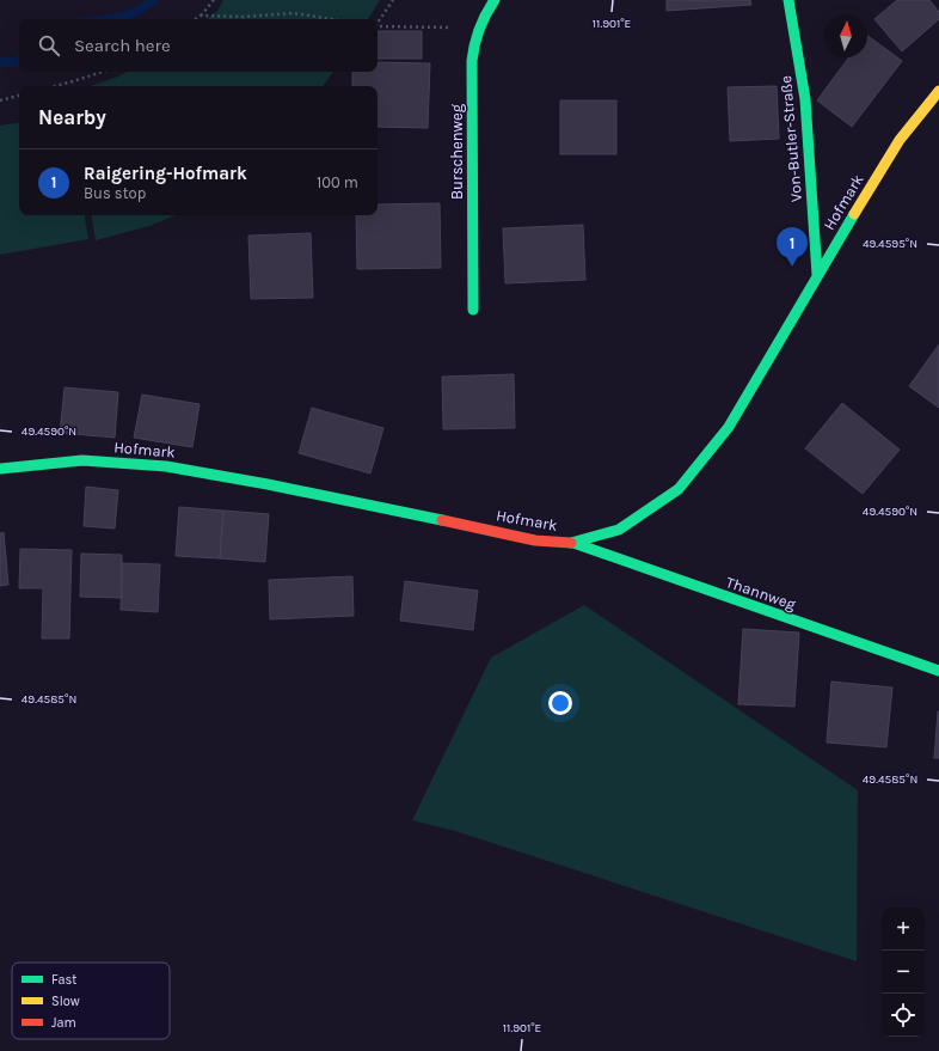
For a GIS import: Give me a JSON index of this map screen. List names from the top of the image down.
{
  "streets": {
    "street": [
      "Von-Butler-Straße",
      "Burschenweg",
      "Hofmark",
      "Thannweg"
    ]
  },
  "crossings": [
    ["Von-Butler-Straße", "Hofmark"],
    ["Hofmark", "Thannweg"]
  ],
  "legend": ["Fast", "Slow", "Jam"],
  "north": "top",
  "page": {
    "search": "Search here",
    "heading": "Nearby",
    "list": [
      {
        "mark": "1",
        "name": "Raigering-Hofmark",
        "note": "Bus stop",
        "value": "100 m"
      }
    ],
    "pins": "1",
    "map_buttons": ["+", "−"]
  },
  "coordinates": [
    "11.901°E",
    "49.4595°N",
    "49.4590°N",
    "49.4585°N"
  ]
}
